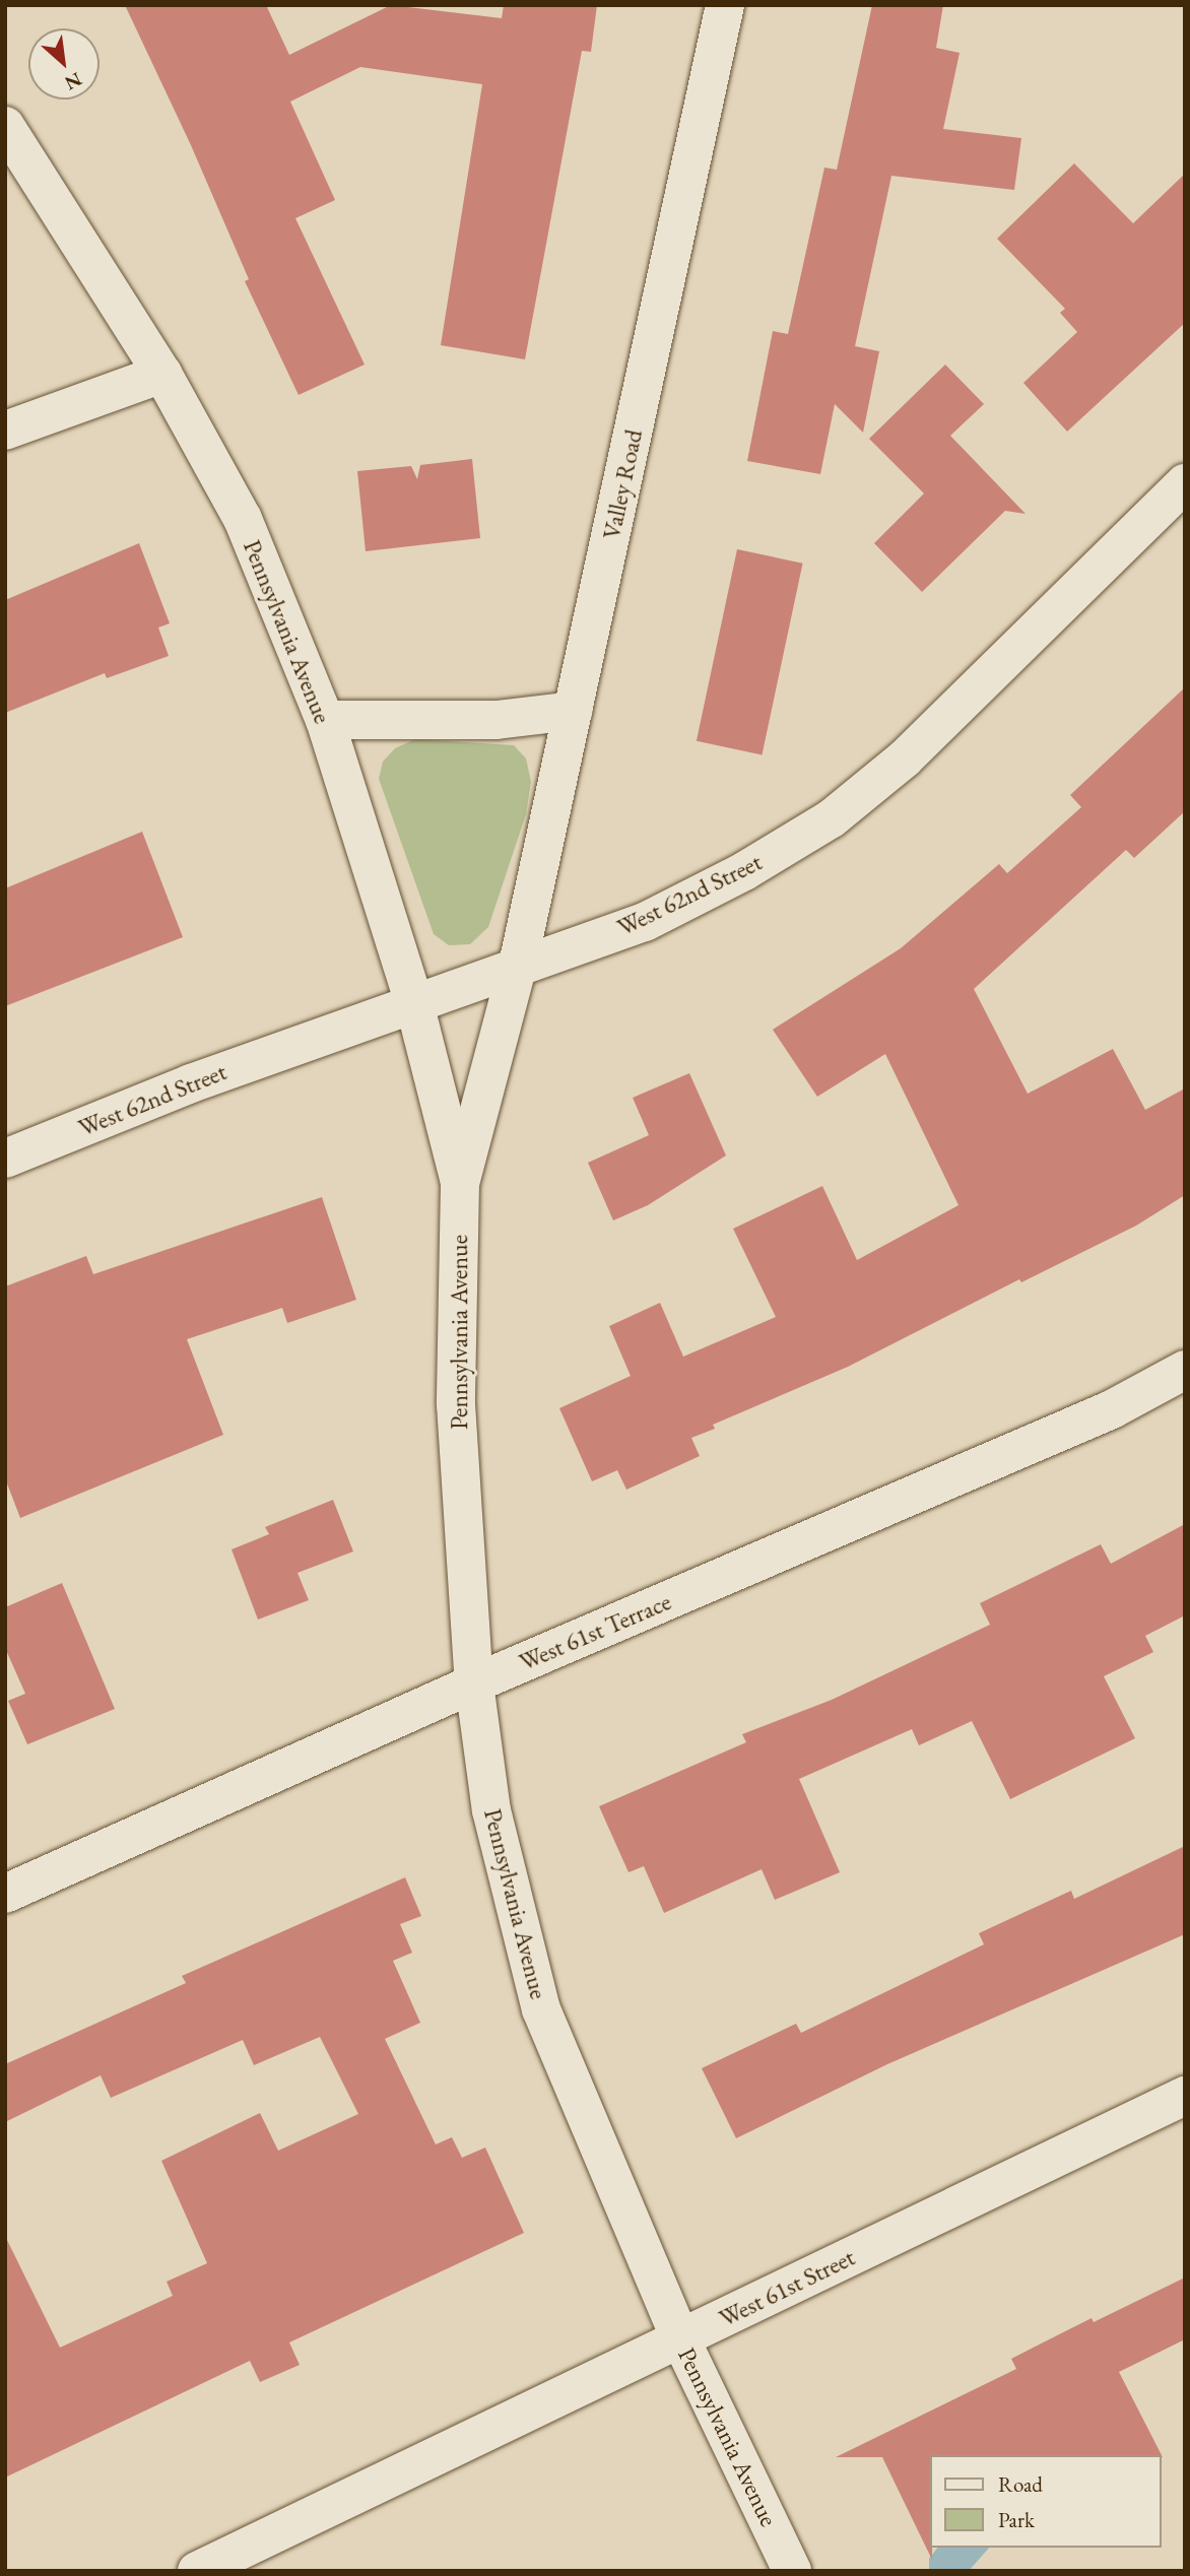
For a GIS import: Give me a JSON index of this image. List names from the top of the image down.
{
  "streets": {
    "street": [
      "Valley Road",
      "Pennsylvania Avenue",
      "West 62nd Street",
      "West 61st Terrace",
      "West 61st Street"
    ]
  },
  "crossings": [
    ["Valley Road", "Pennsylvania Avenue"],
    ["Valley Road", "West 62nd Street"],
    ["Pennsylvania Avenue", "West 62nd Street"],
    ["Pennsylvania Avenue", "West 61st Terrace"],
    ["Pennsylvania Avenue", "West 61st Street"]
  ],
  "legend": ["Road", "Park"],
  "north": "bottom right"
}
